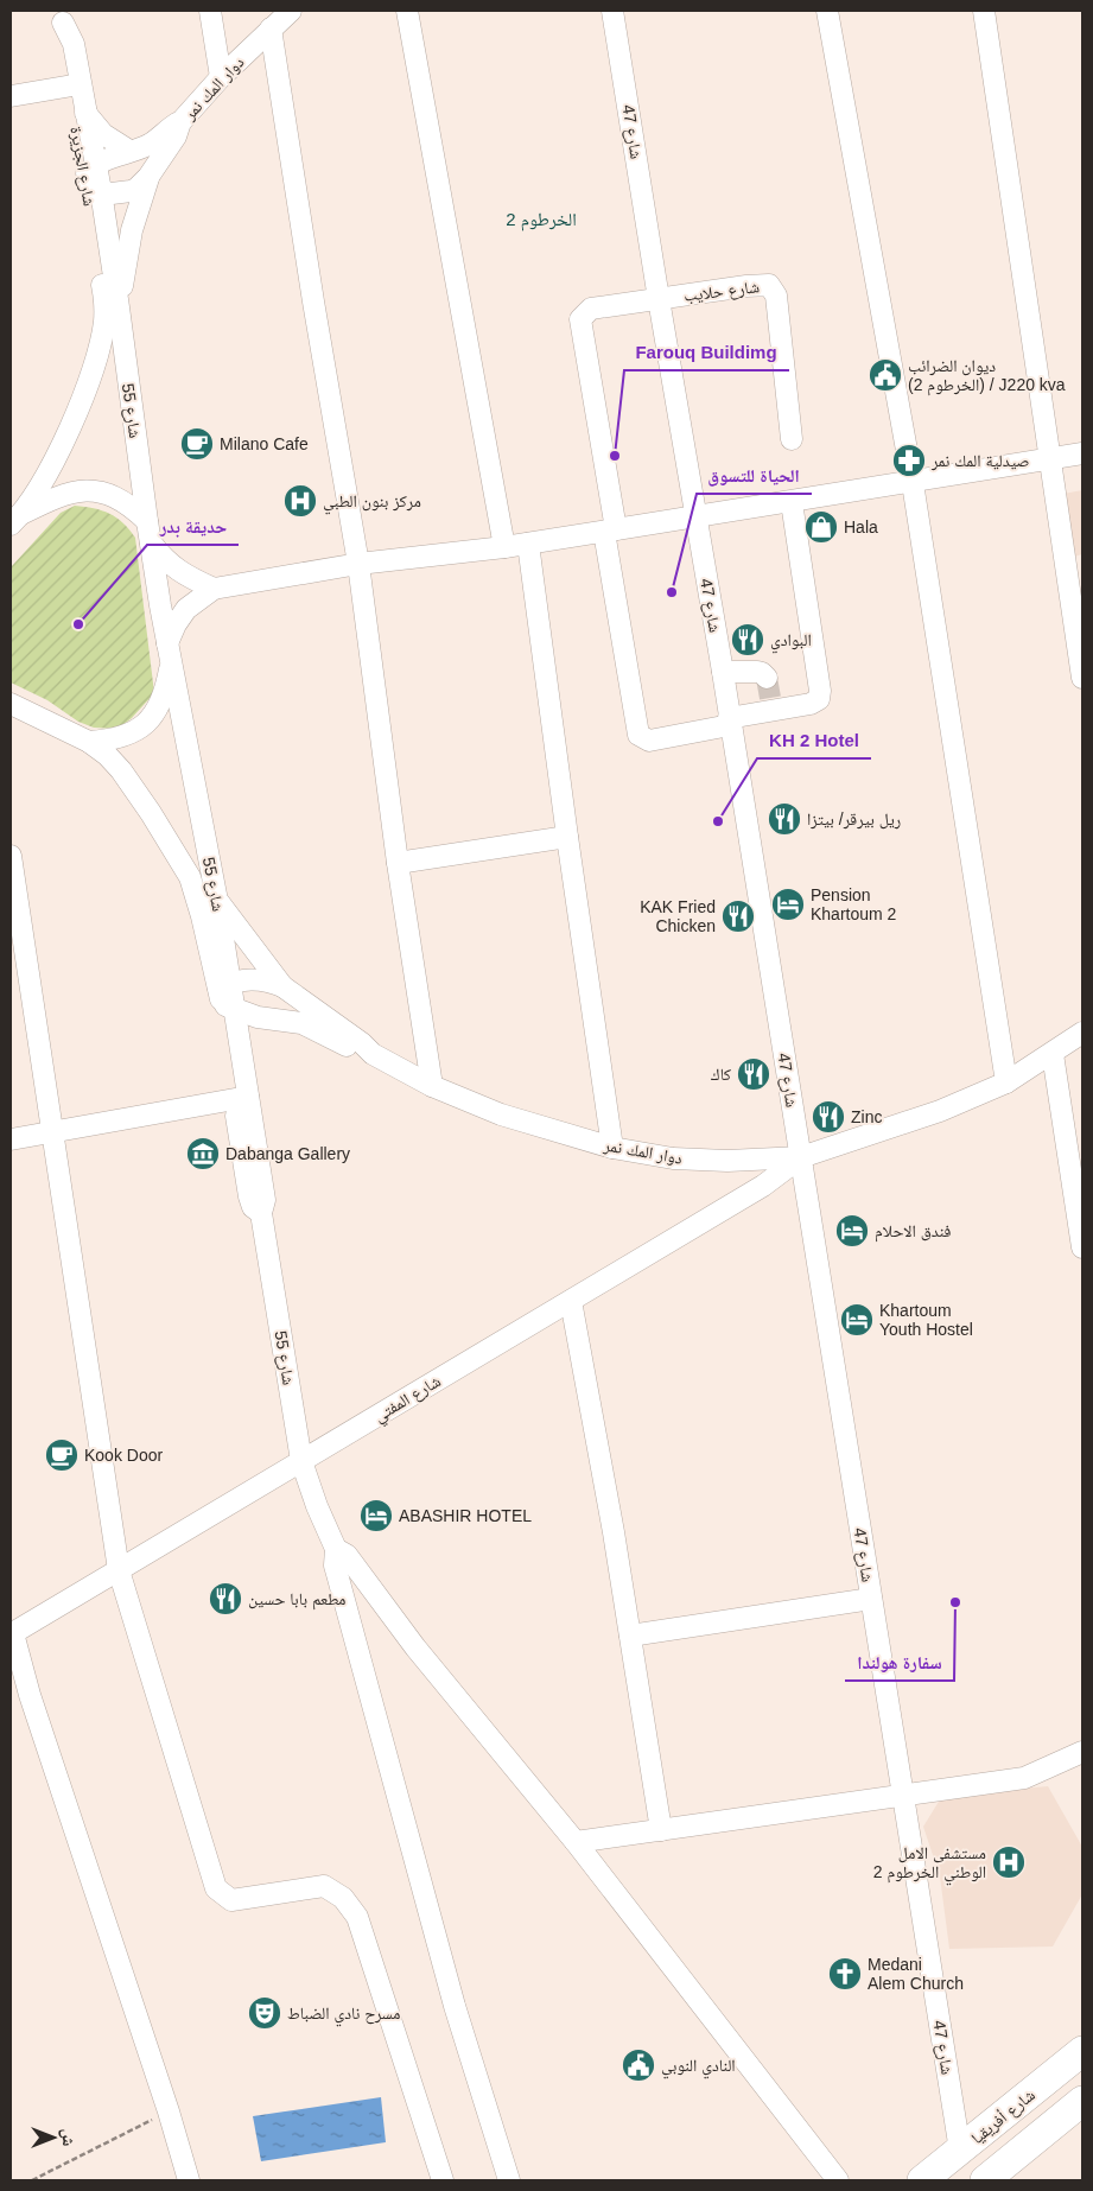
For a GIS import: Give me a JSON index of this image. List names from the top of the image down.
{
  "streets": {
    "highway": ["شارع أفريقيا"],
    "street": [
      "دوار المك نمر",
      "شارع 47",
      "شارع الجزيرة",
      "شارع حلايب",
      "شارع 55",
      "شارع المفتي"
    ]
  },
  "crossings": [
    ["دوار المك نمر", "شارع 47"],
    ["دوار المك نمر", "شارع الجزيرة"],
    ["دوار المك نمر", "شارع 55"],
    ["دوار المك نمر", "شارع المفتي"],
    ["شارع 47", "شارع حلايب"],
    ["شارع 47", "شارع المفتي"],
    ["شارع 47", "شارع أفريقيا"],
    ["شارع الجزيرة", "شارع 55"],
    ["شارع 55", "شارع المفتي"]
  ],
  "districts": ["الخرطوم 2"],
  "places": {
    "public building": ["ديوان الضرائب (الخرطوم 2) / J220 kva", "النادي النوبي"],
    "cafe": ["Milano Cafe", "Kook Door"],
    "other": [
      "Farouq Buildimg",
      "الحياة للتسوق",
      "حديقة بدر",
      "KH 2 Hotel",
      "سفارة هولندا"
    ],
    "pharmacy": ["صيدلية المك نمر"],
    "hospital": ["مركز بنون الطبي", "مستشفى الامل الوطني الخرطوم 2"],
    "shop": ["Hala"],
    "restaurant": [
      "البوادي",
      "ريل بيرقر/ بيتزا",
      "KAK Fried Chicken",
      "كاك",
      "Zinc",
      "مطعم بابا حسين"
    ],
    "hotel": [
      "Pension Khartoum 2",
      "فندق الاحلام",
      "Khartoum Youth Hostel",
      "ABASHIR HOTEL"
    ],
    "museum": ["Dabanga Gallery"],
    "church": ["Medani Alem Church"],
    "theatre": ["مسرح نادي الضباط"]
  },
  "north": "right"
}
